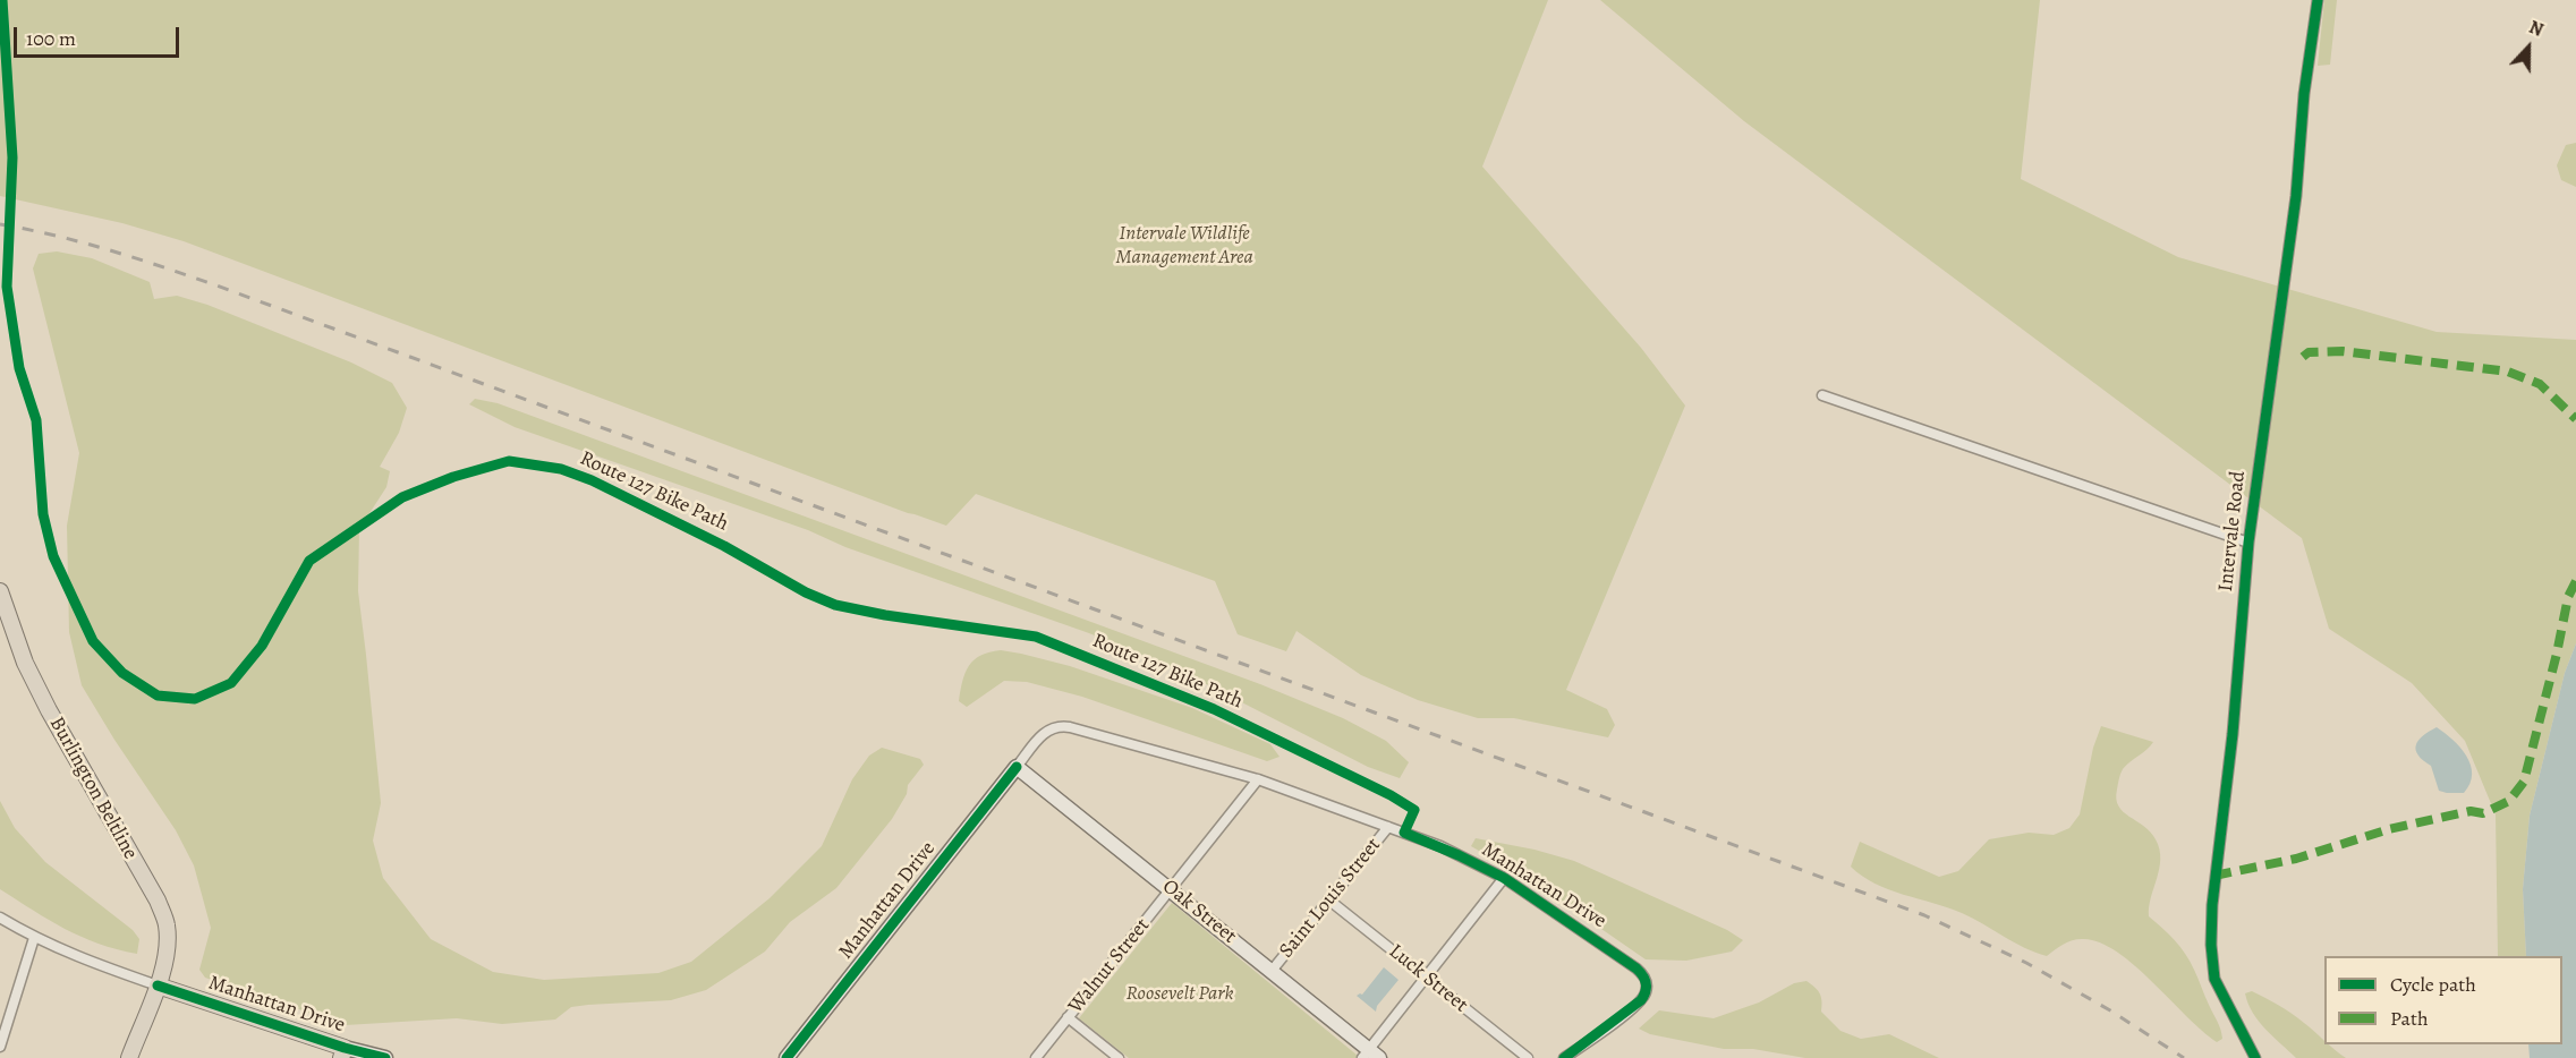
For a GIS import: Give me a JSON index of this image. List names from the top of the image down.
{
  "streets": {
    "main road": ["Burlington Beltline", "Manhattan Drive"],
    "street": [
      "Intervale Road",
      "Saint Louis Street",
      "Oak Street",
      "Walnut Street",
      "Luck Street"
    ],
    "cycle path": ["Route 127 Bike Path"]
  },
  "crossings": [
    ["Burlington Beltline", "Manhattan Drive"],
    ["Manhattan Drive", "Saint Louis Street"],
    ["Manhattan Drive", "Oak Street"],
    ["Manhattan Drive", "Walnut Street"],
    ["Saint Louis Street", "Oak Street"],
    ["Saint Louis Street", "Luck Street"],
    ["Oak Street", "Walnut Street"]
  ],
  "parks": ["Intervale Wildlife Management Area", "Roosevelt Park"],
  "legend": ["Cycle path", "Path"],
  "scale_bar": "100 m",
  "north": "top"
}
